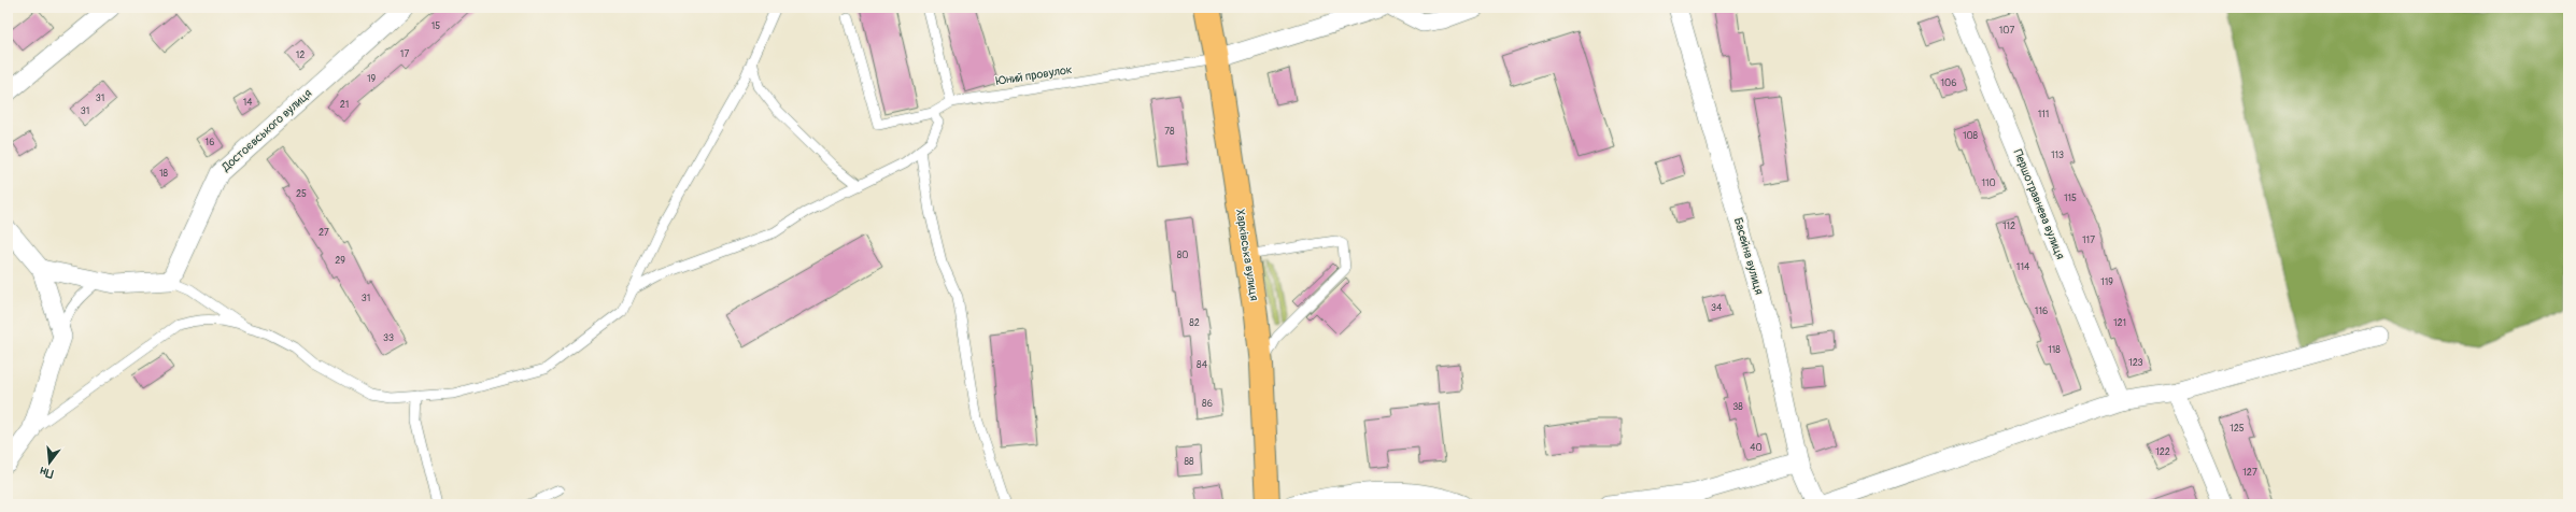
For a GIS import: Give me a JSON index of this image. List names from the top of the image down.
{
  "streets": {
    "main road": ["Харківська вулиця"],
    "street": ["Достоєвського вулиця", "Першотравнева вулиця", "Басейна вулиця"],
    "lane": ["Юний провулок"]
  },
  "crossings": [
    ["Юний провулок", "Харківська вулиця"]
  ],
  "house_numbers": [
    "15",
    "107",
    "17",
    "12",
    "19",
    "106",
    "31",
    "14",
    "21",
    "31",
    "111",
    "78",
    "108",
    "16",
    "113",
    "18",
    "110",
    "25",
    "115",
    "112",
    "27",
    "117",
    "80",
    "29",
    "114",
    "119",
    "31",
    "34",
    "116",
    "82",
    "121",
    "33",
    "118",
    "123",
    "84",
    "86",
    "38",
    "125",
    "40",
    "122",
    "88",
    "127"
  ],
  "north": "bottom"
}
